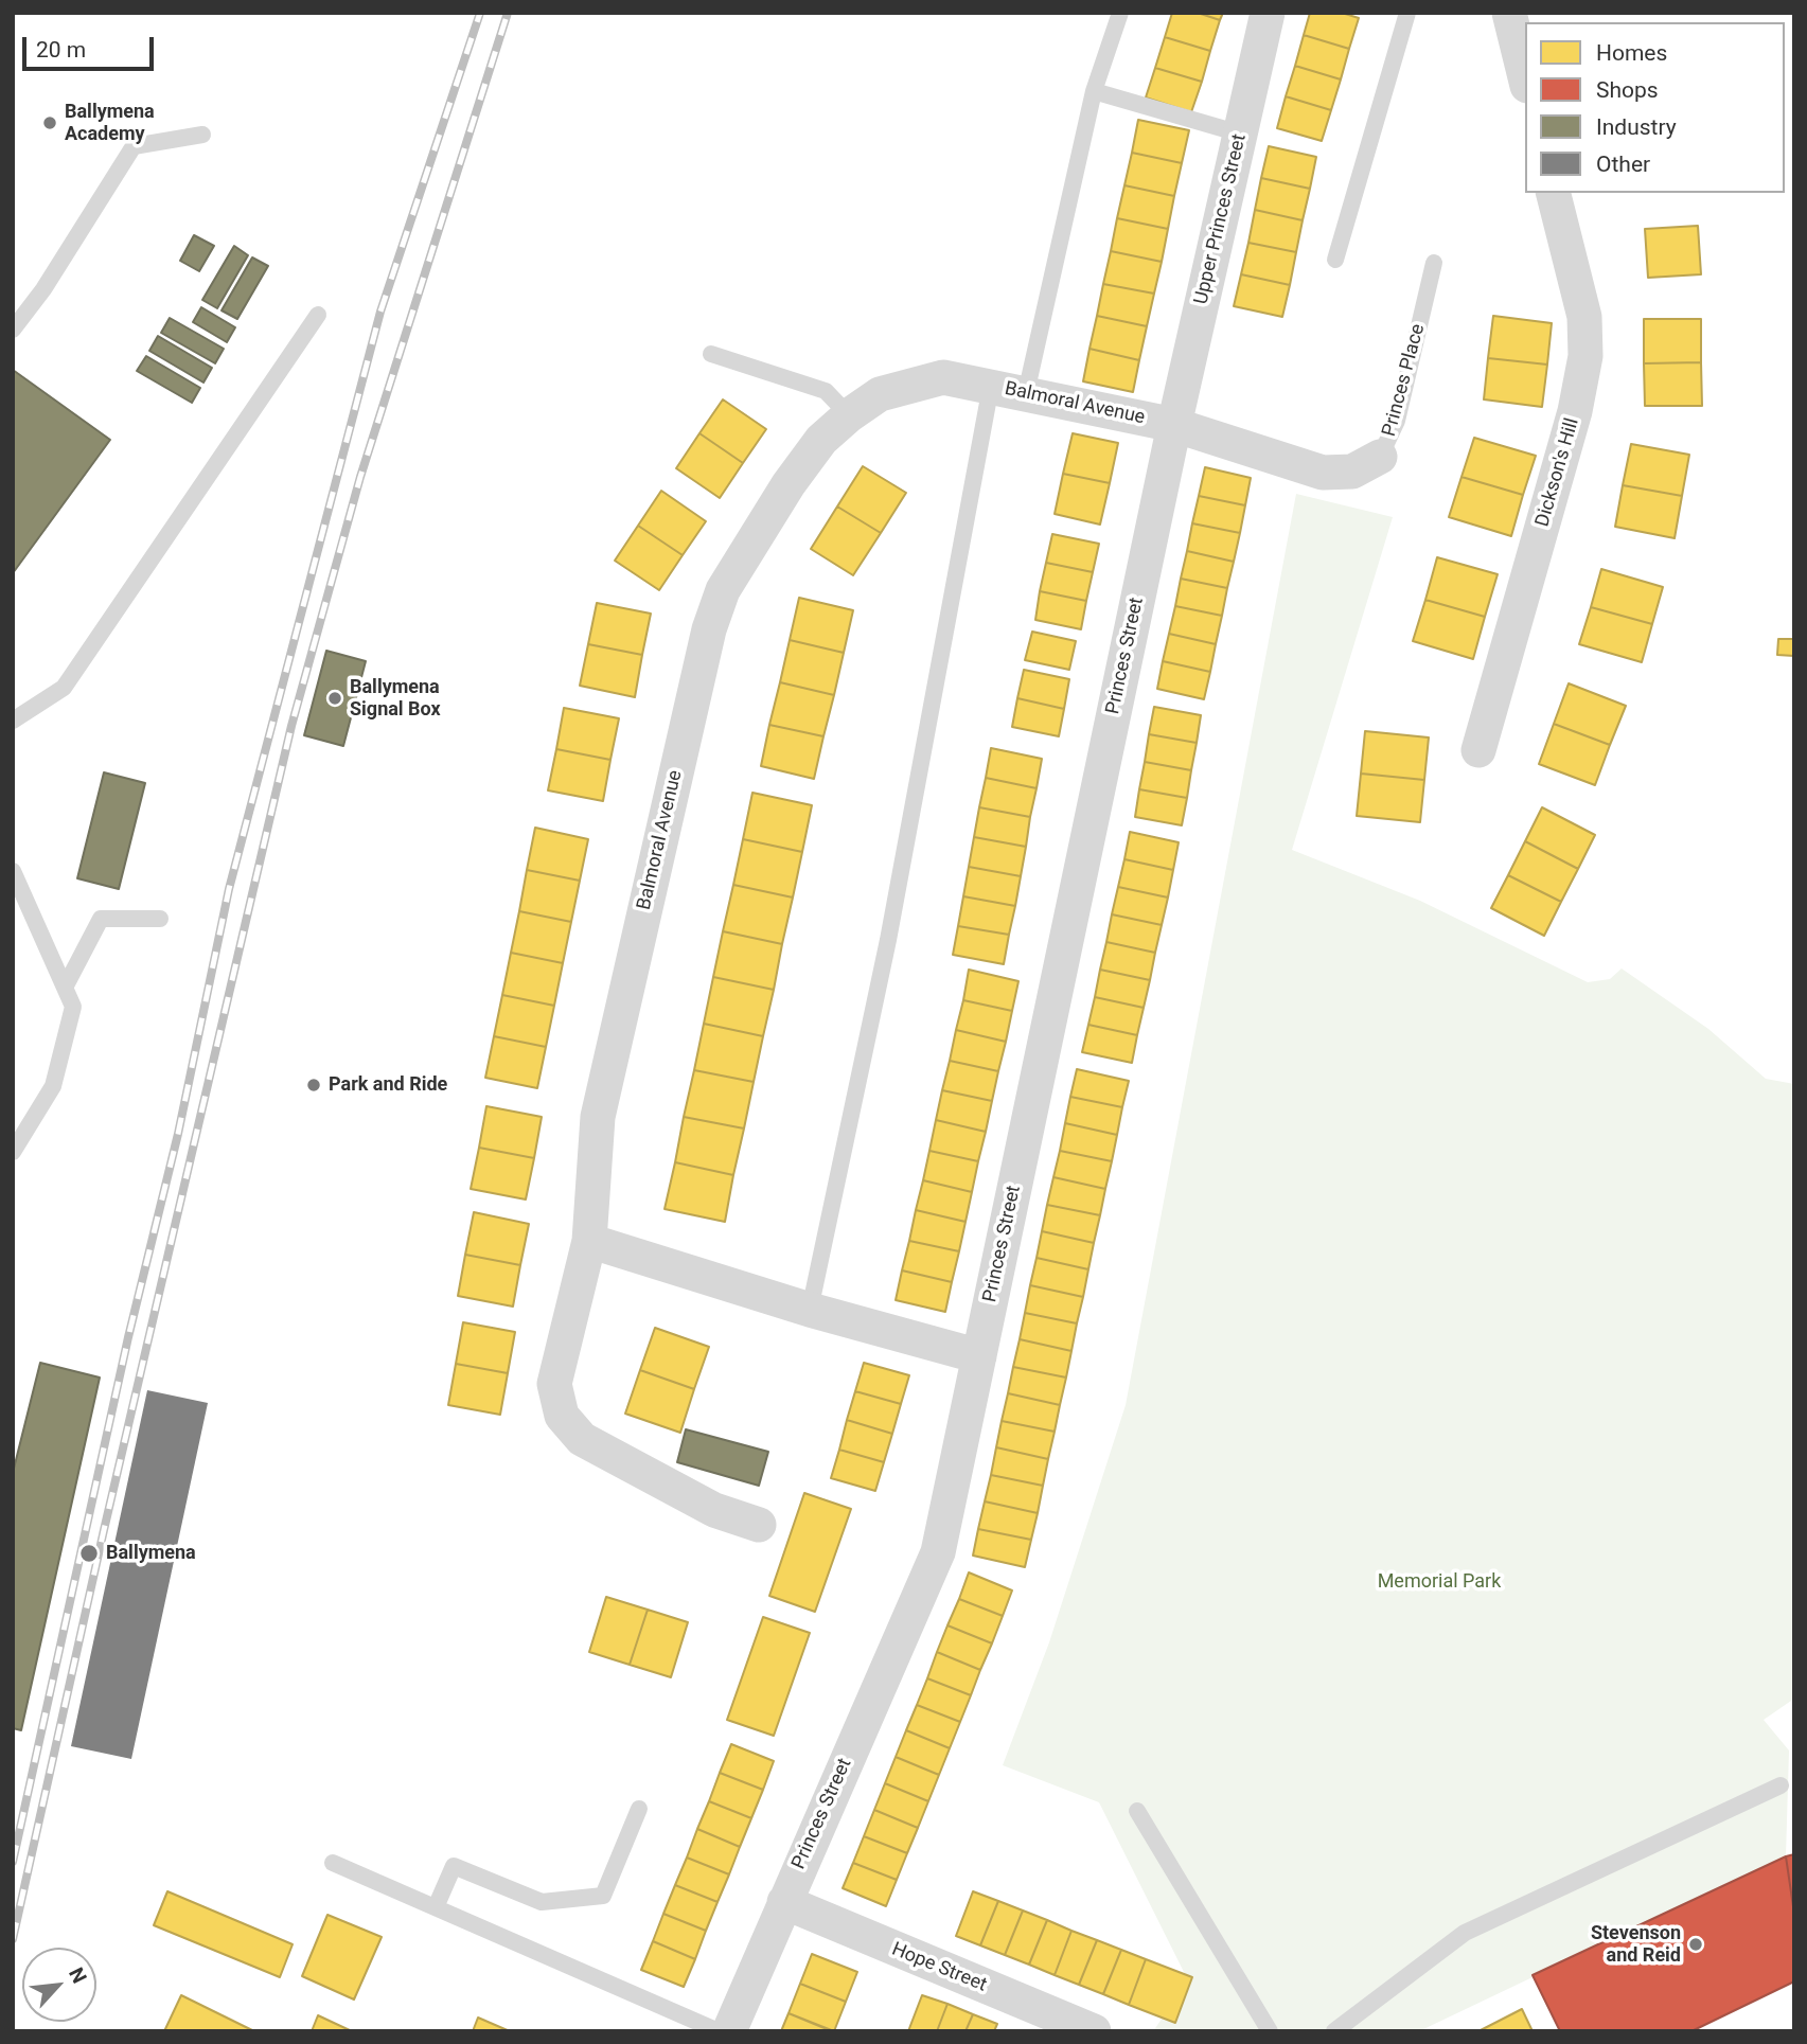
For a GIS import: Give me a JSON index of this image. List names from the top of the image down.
{
  "streets": {
    "street": [
      "Upper Princes Street",
      "Princes Place",
      "Balmoral Avenue",
      "Dickson's Hill",
      "Princes Street",
      "Hope Street"
    ]
  },
  "crossings": [
    ["Upper Princes Street", "Princes Place"],
    ["Upper Princes Street", "Balmoral Avenue"],
    ["Upper Princes Street", "Princes Street"],
    ["Princes Place", "Balmoral Avenue"],
    ["Princes Place", "Princes Street"],
    ["Balmoral Avenue", "Princes Street"],
    ["Princes Street", "Hope Street"]
  ],
  "parks": ["Memorial Park"],
  "places": [
    "Ballymena Academy",
    "Ballymena Signal Box",
    "Park and Ride",
    "Ballymena",
    "Stevenson and Reid"
  ],
  "legend": [
    "Homes",
    "Shops",
    "Industry",
    "Other"
  ],
  "scale_bar": "20 m",
  "north": "top right"
}
